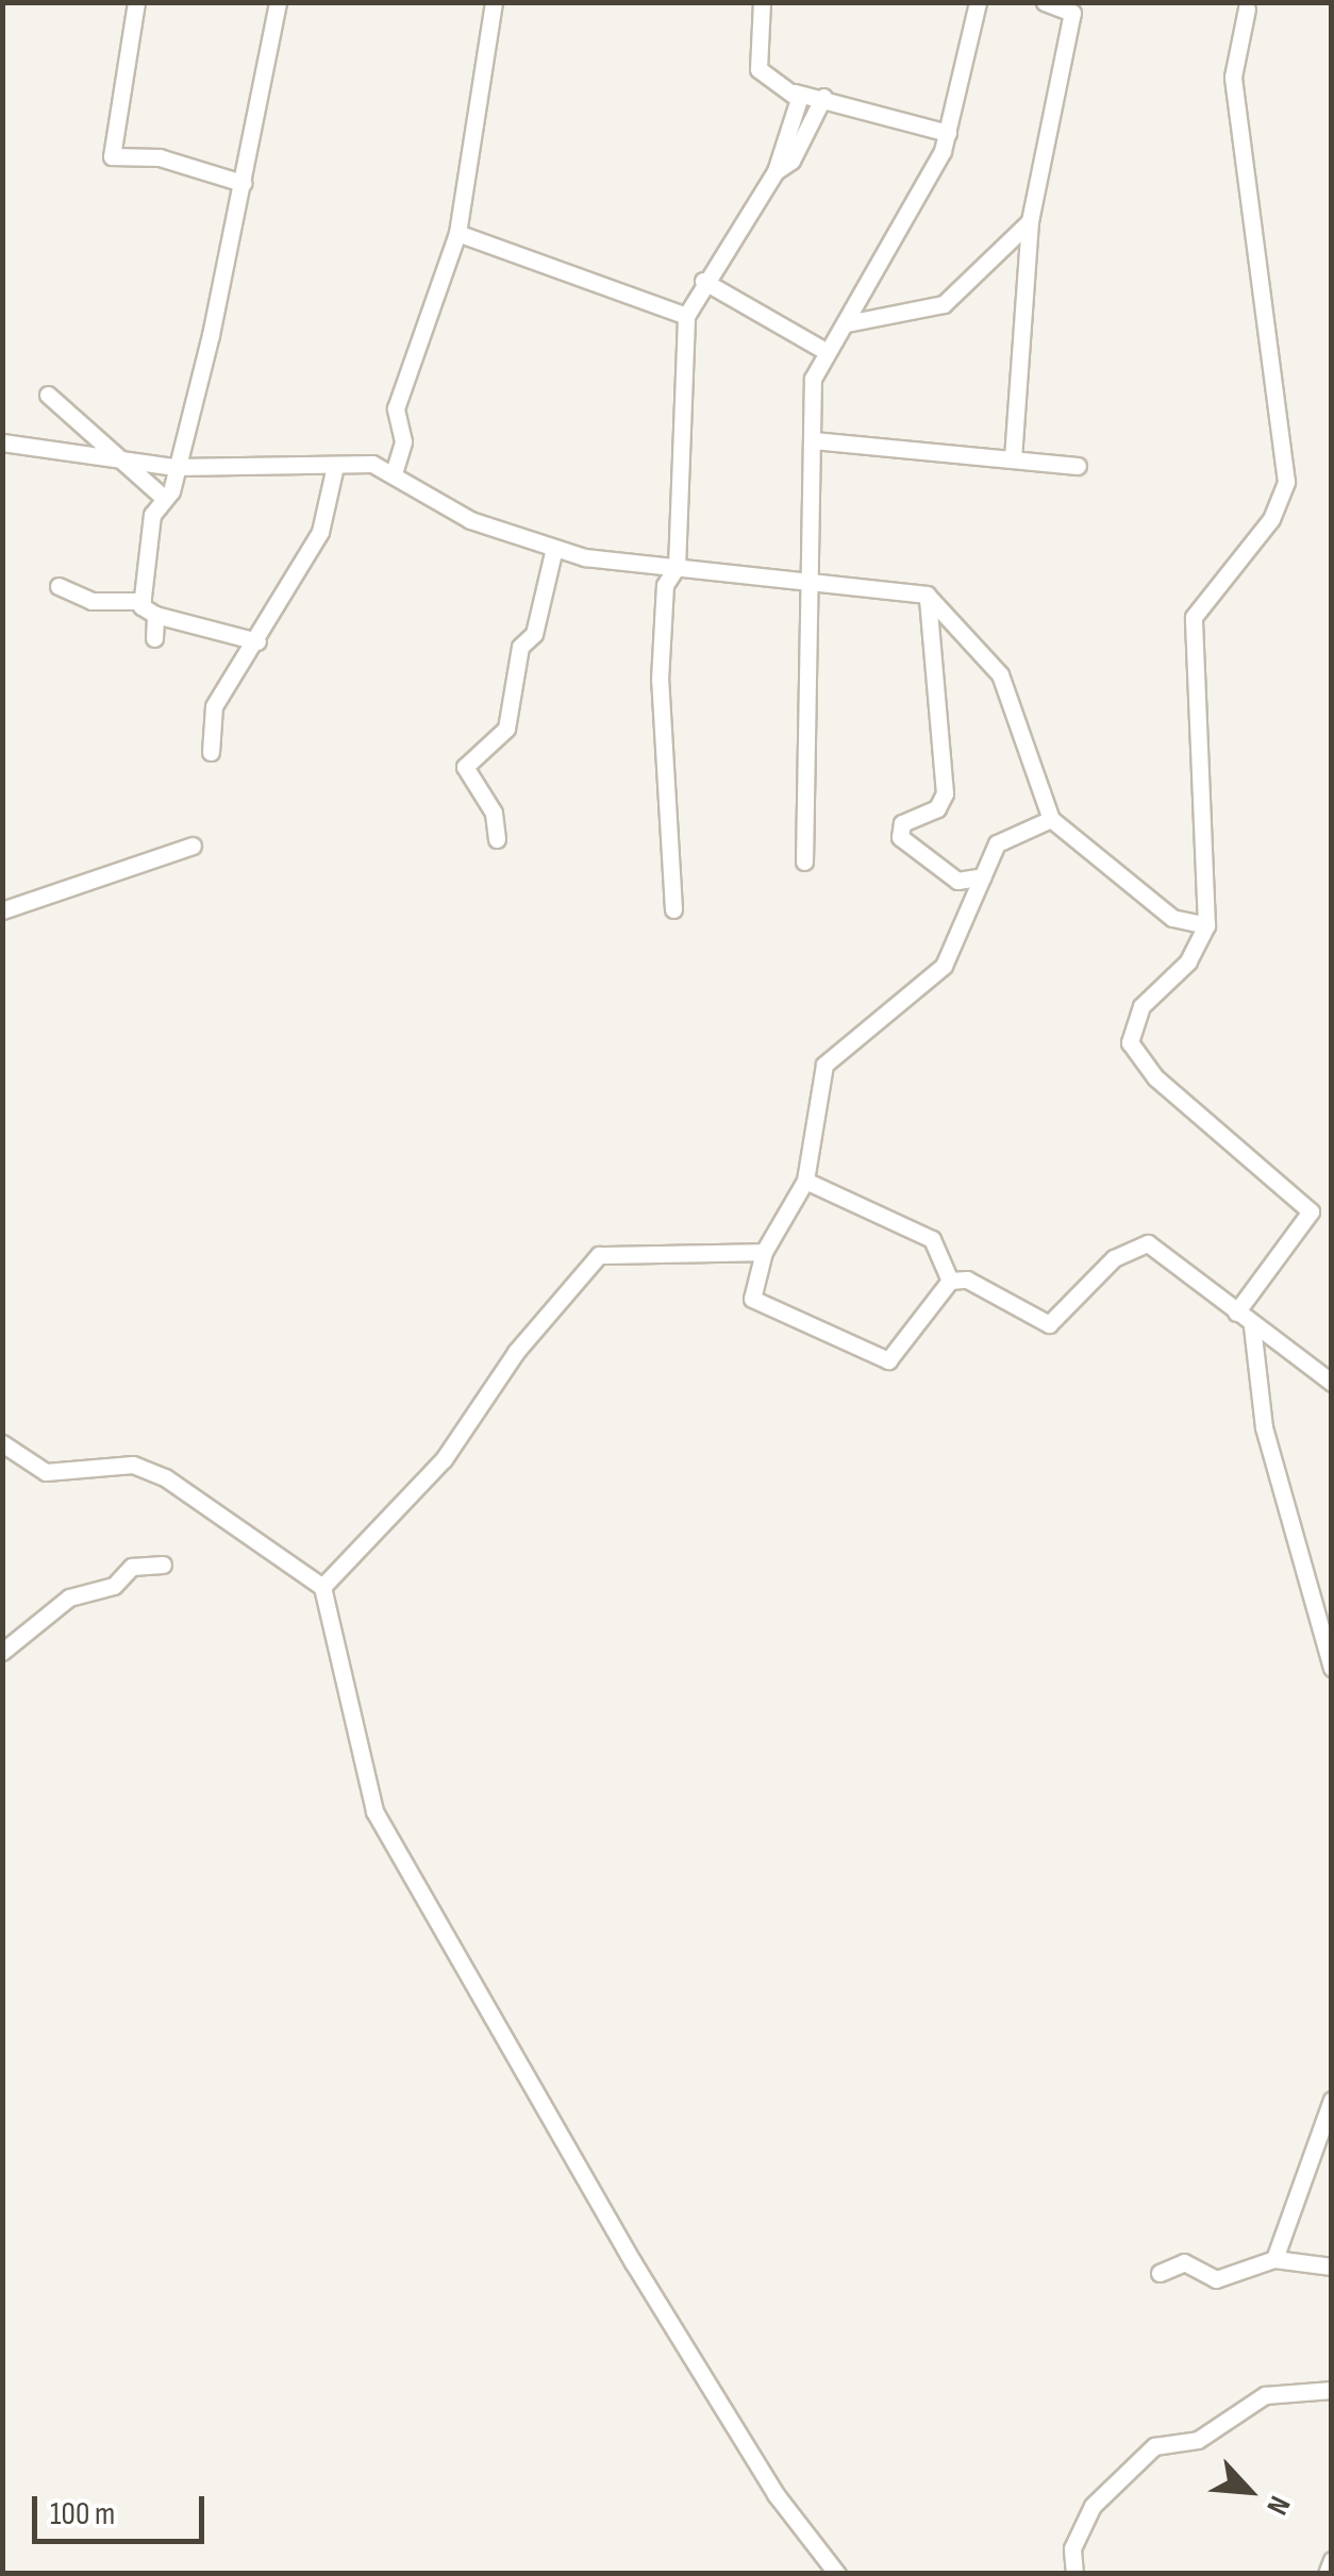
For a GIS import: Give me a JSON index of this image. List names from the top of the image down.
{
  "scale_bar": "100 m",
  "north": "bottom right"
}
